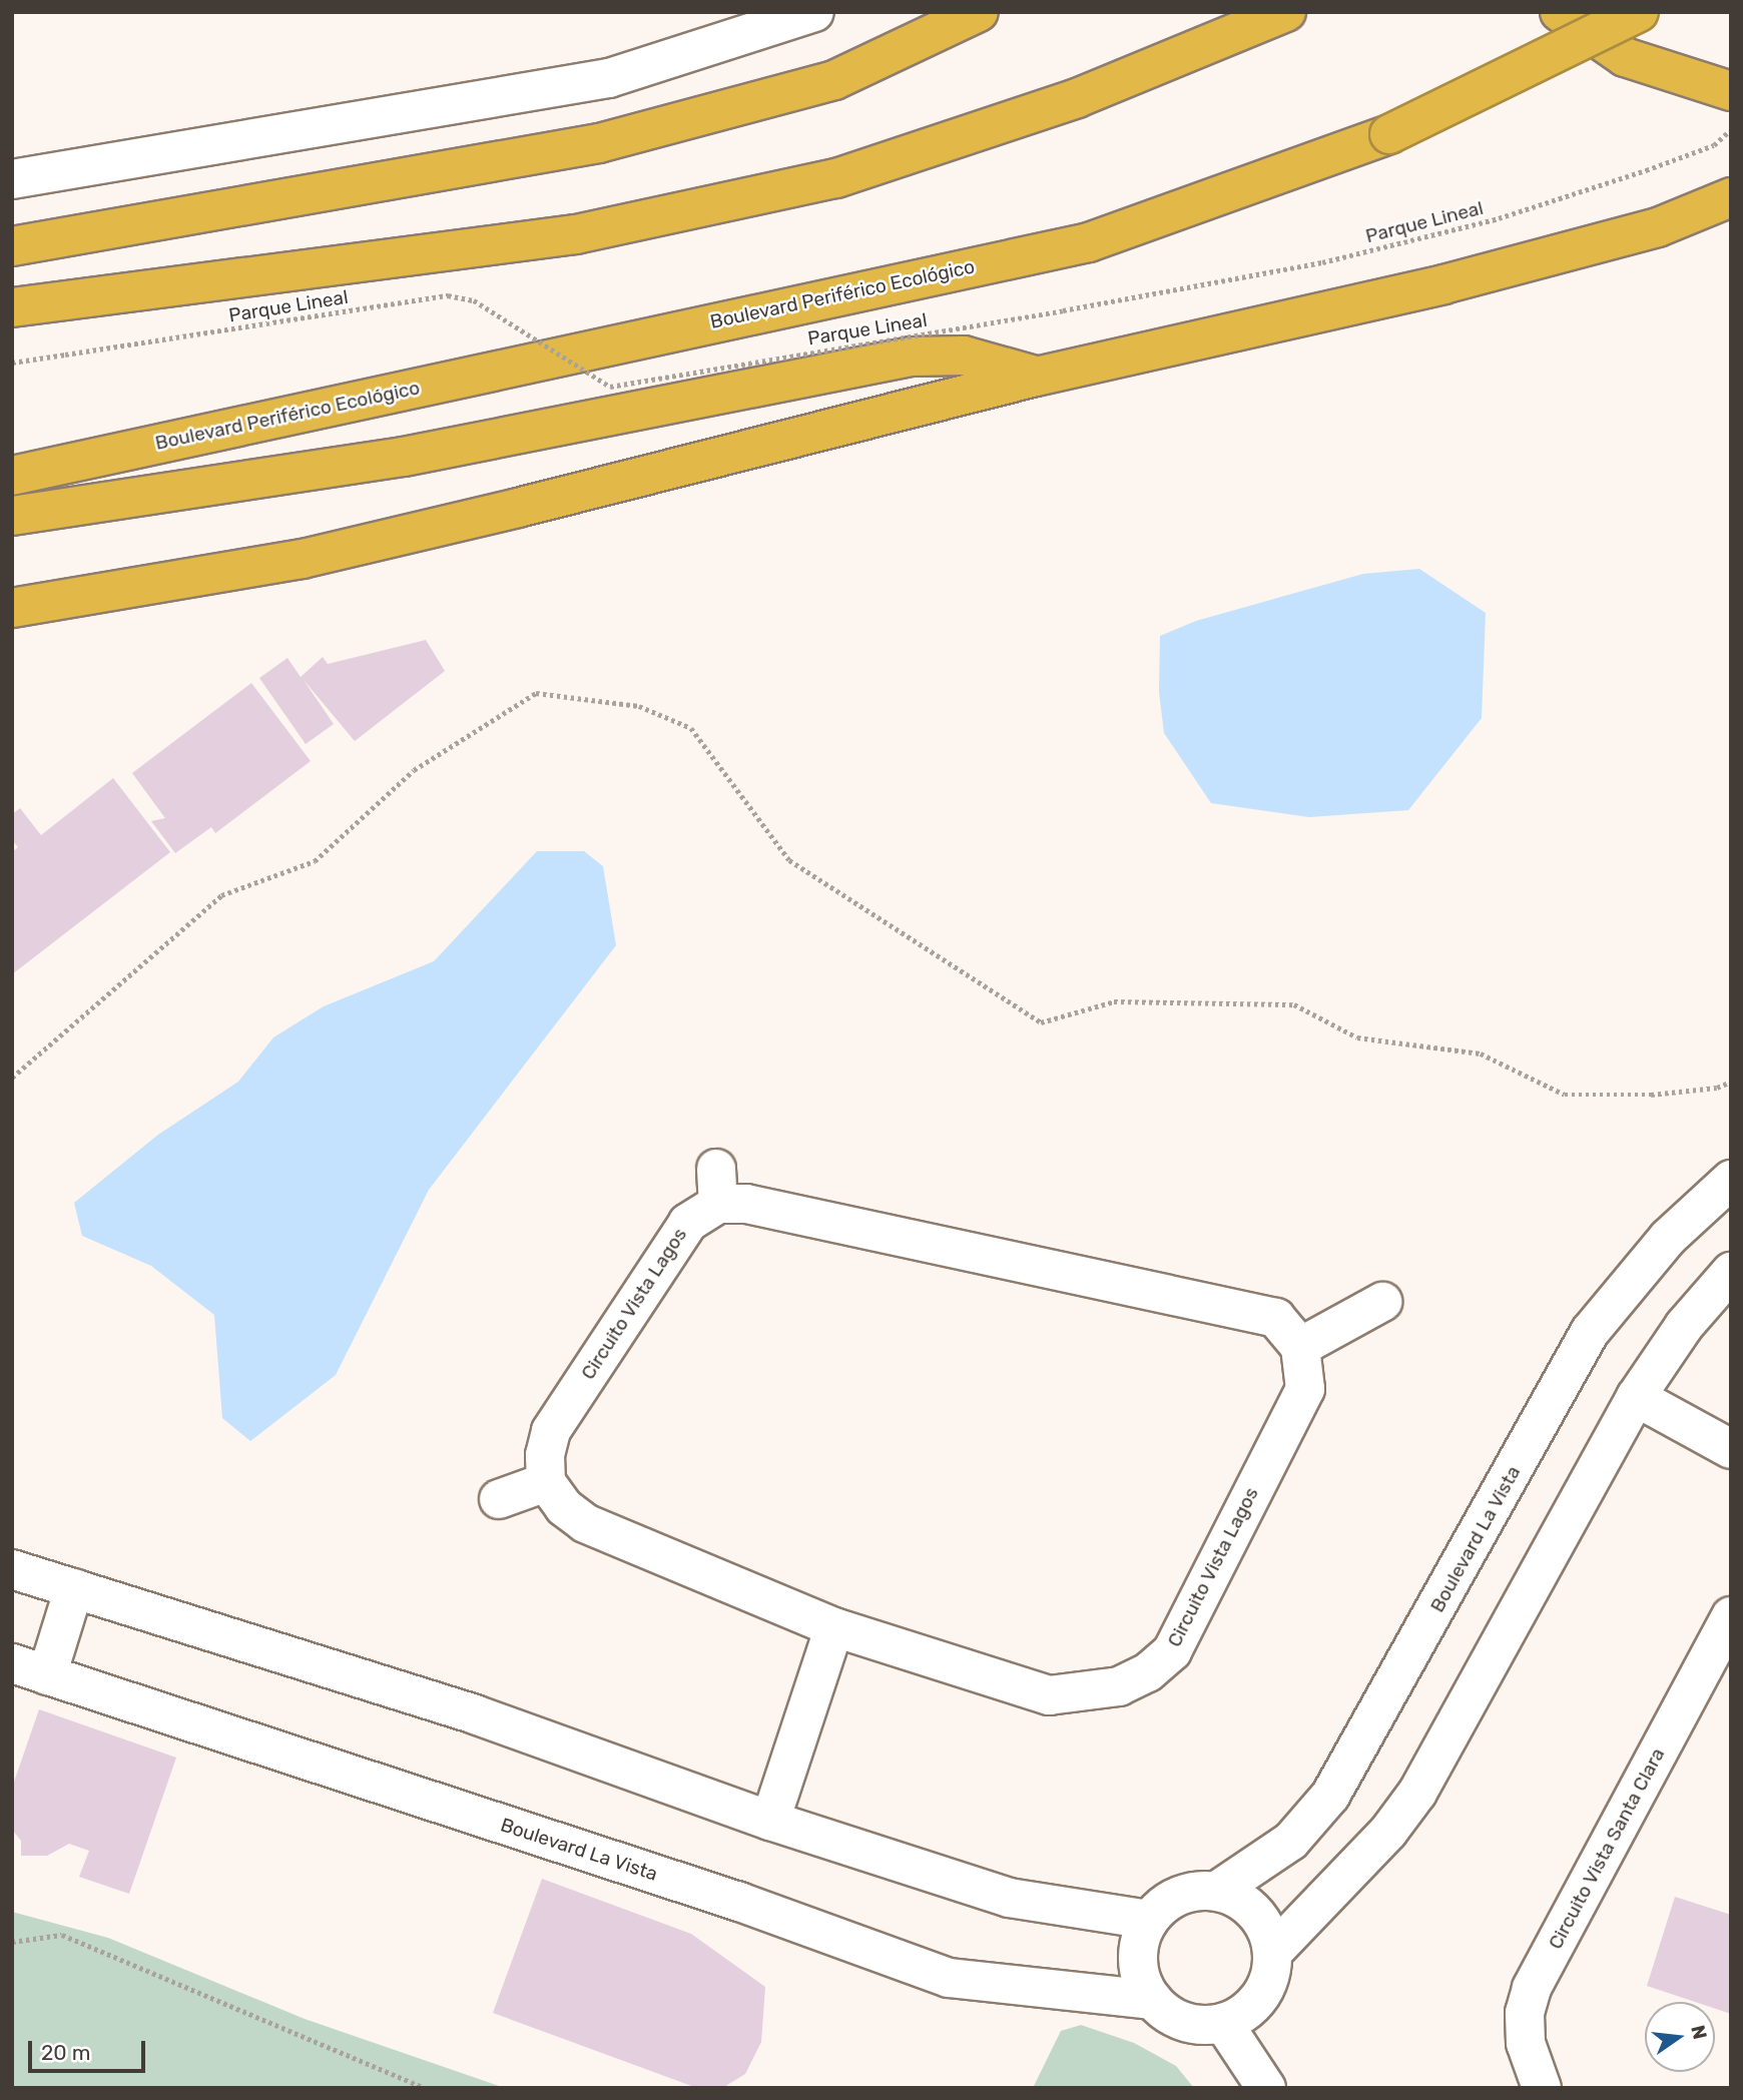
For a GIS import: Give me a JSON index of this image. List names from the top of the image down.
{
  "streets": {
    "highway": ["Boulevard Periférico Ecológico"],
    "street": ["Circuito Vista Lagos", "Boulevard La Vista", "Circuito Vista Santa Clara"],
    "path": ["Parque Lineal"]
  },
  "scale_bar": "20 m",
  "north": "right"
}
